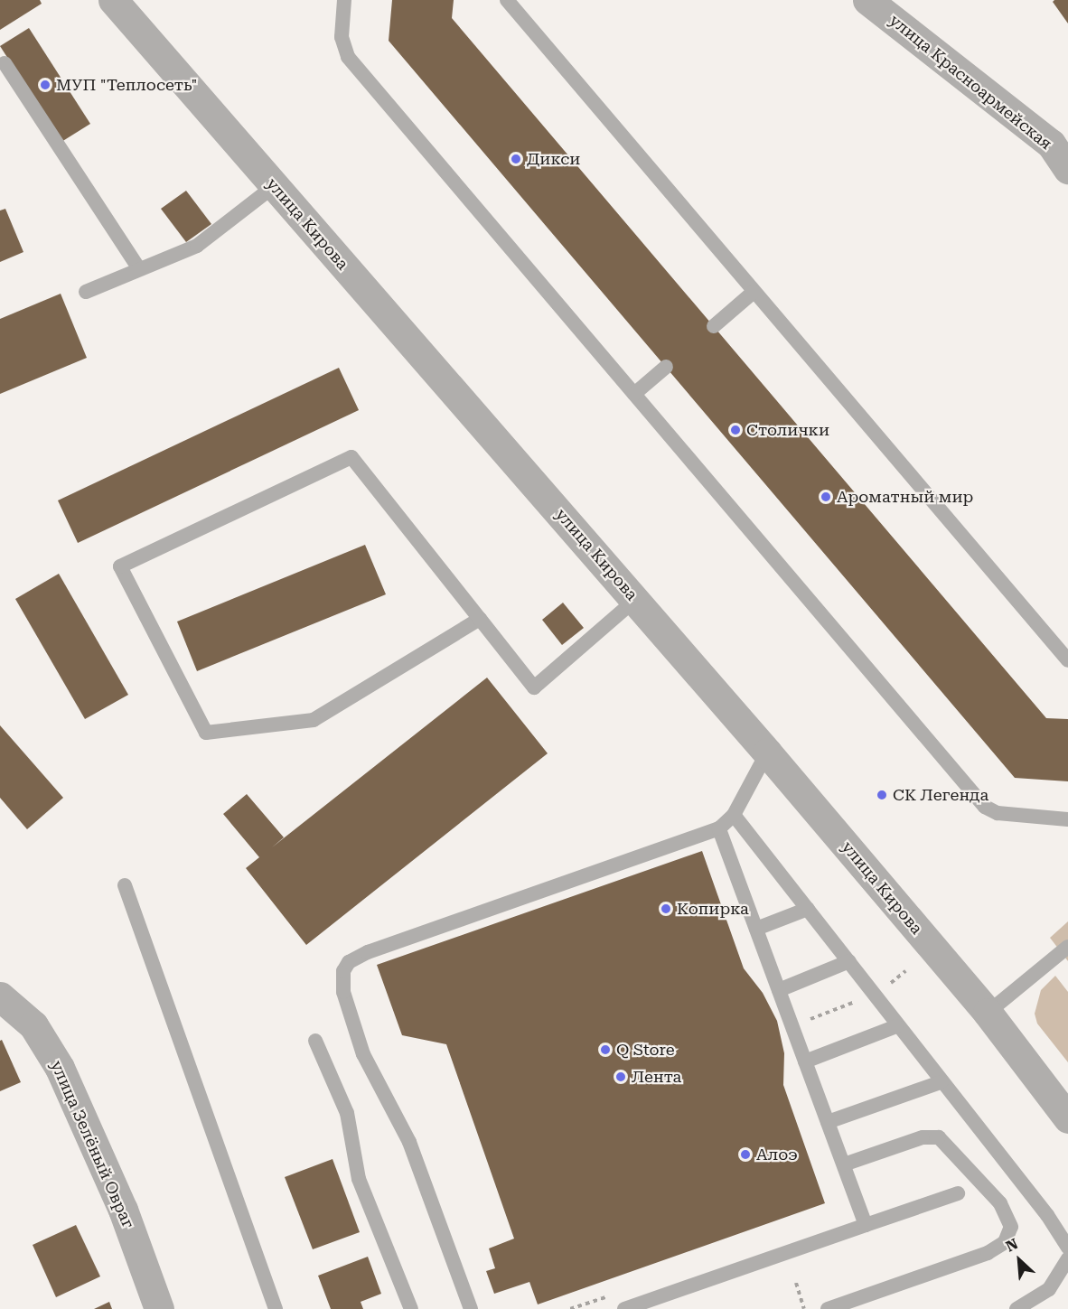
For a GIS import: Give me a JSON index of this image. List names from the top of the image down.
{
  "streets": {
    "street": ["улица Красноармейская", "улица Кирова", "улица Зелёный Овраг"]
  },
  "places": [
    "МУП \"Теплосеть\"",
    "Дикси",
    "Столички",
    "Ароматный мир",
    "СК Легенда",
    "Копирка",
    "Q Store",
    "Лента",
    "Алоэ"
  ],
  "north": "top left"
}
